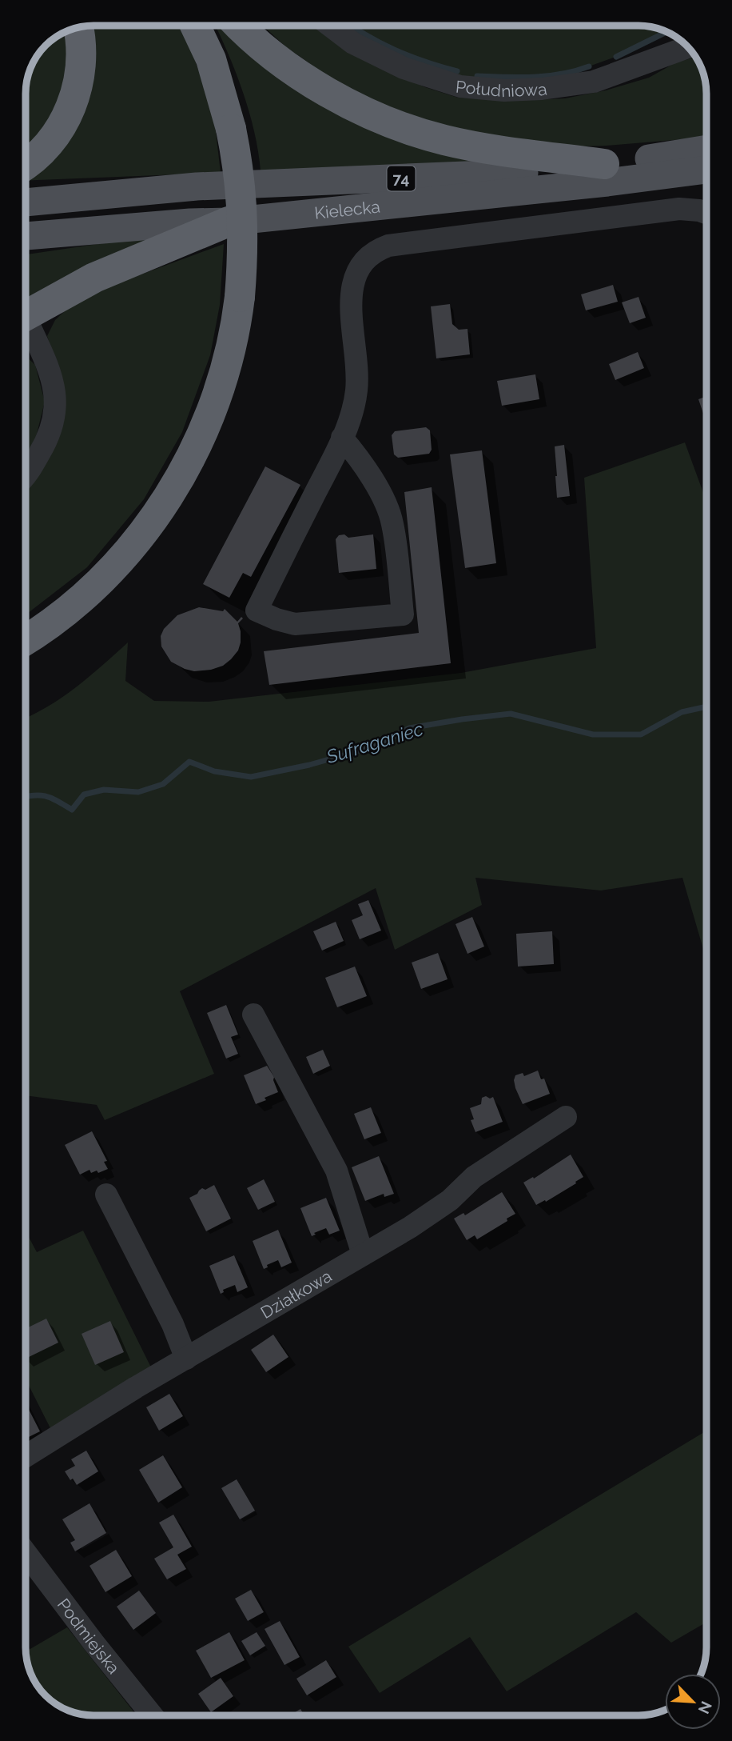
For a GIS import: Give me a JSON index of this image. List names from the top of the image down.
{
  "streets": {
    "main road": ["74", "Kielecka"],
    "street": ["Południowa", "Działkowa", "Podmiejska"]
  },
  "water": ["Sufraganiec"],
  "north": "bottom right"
}
